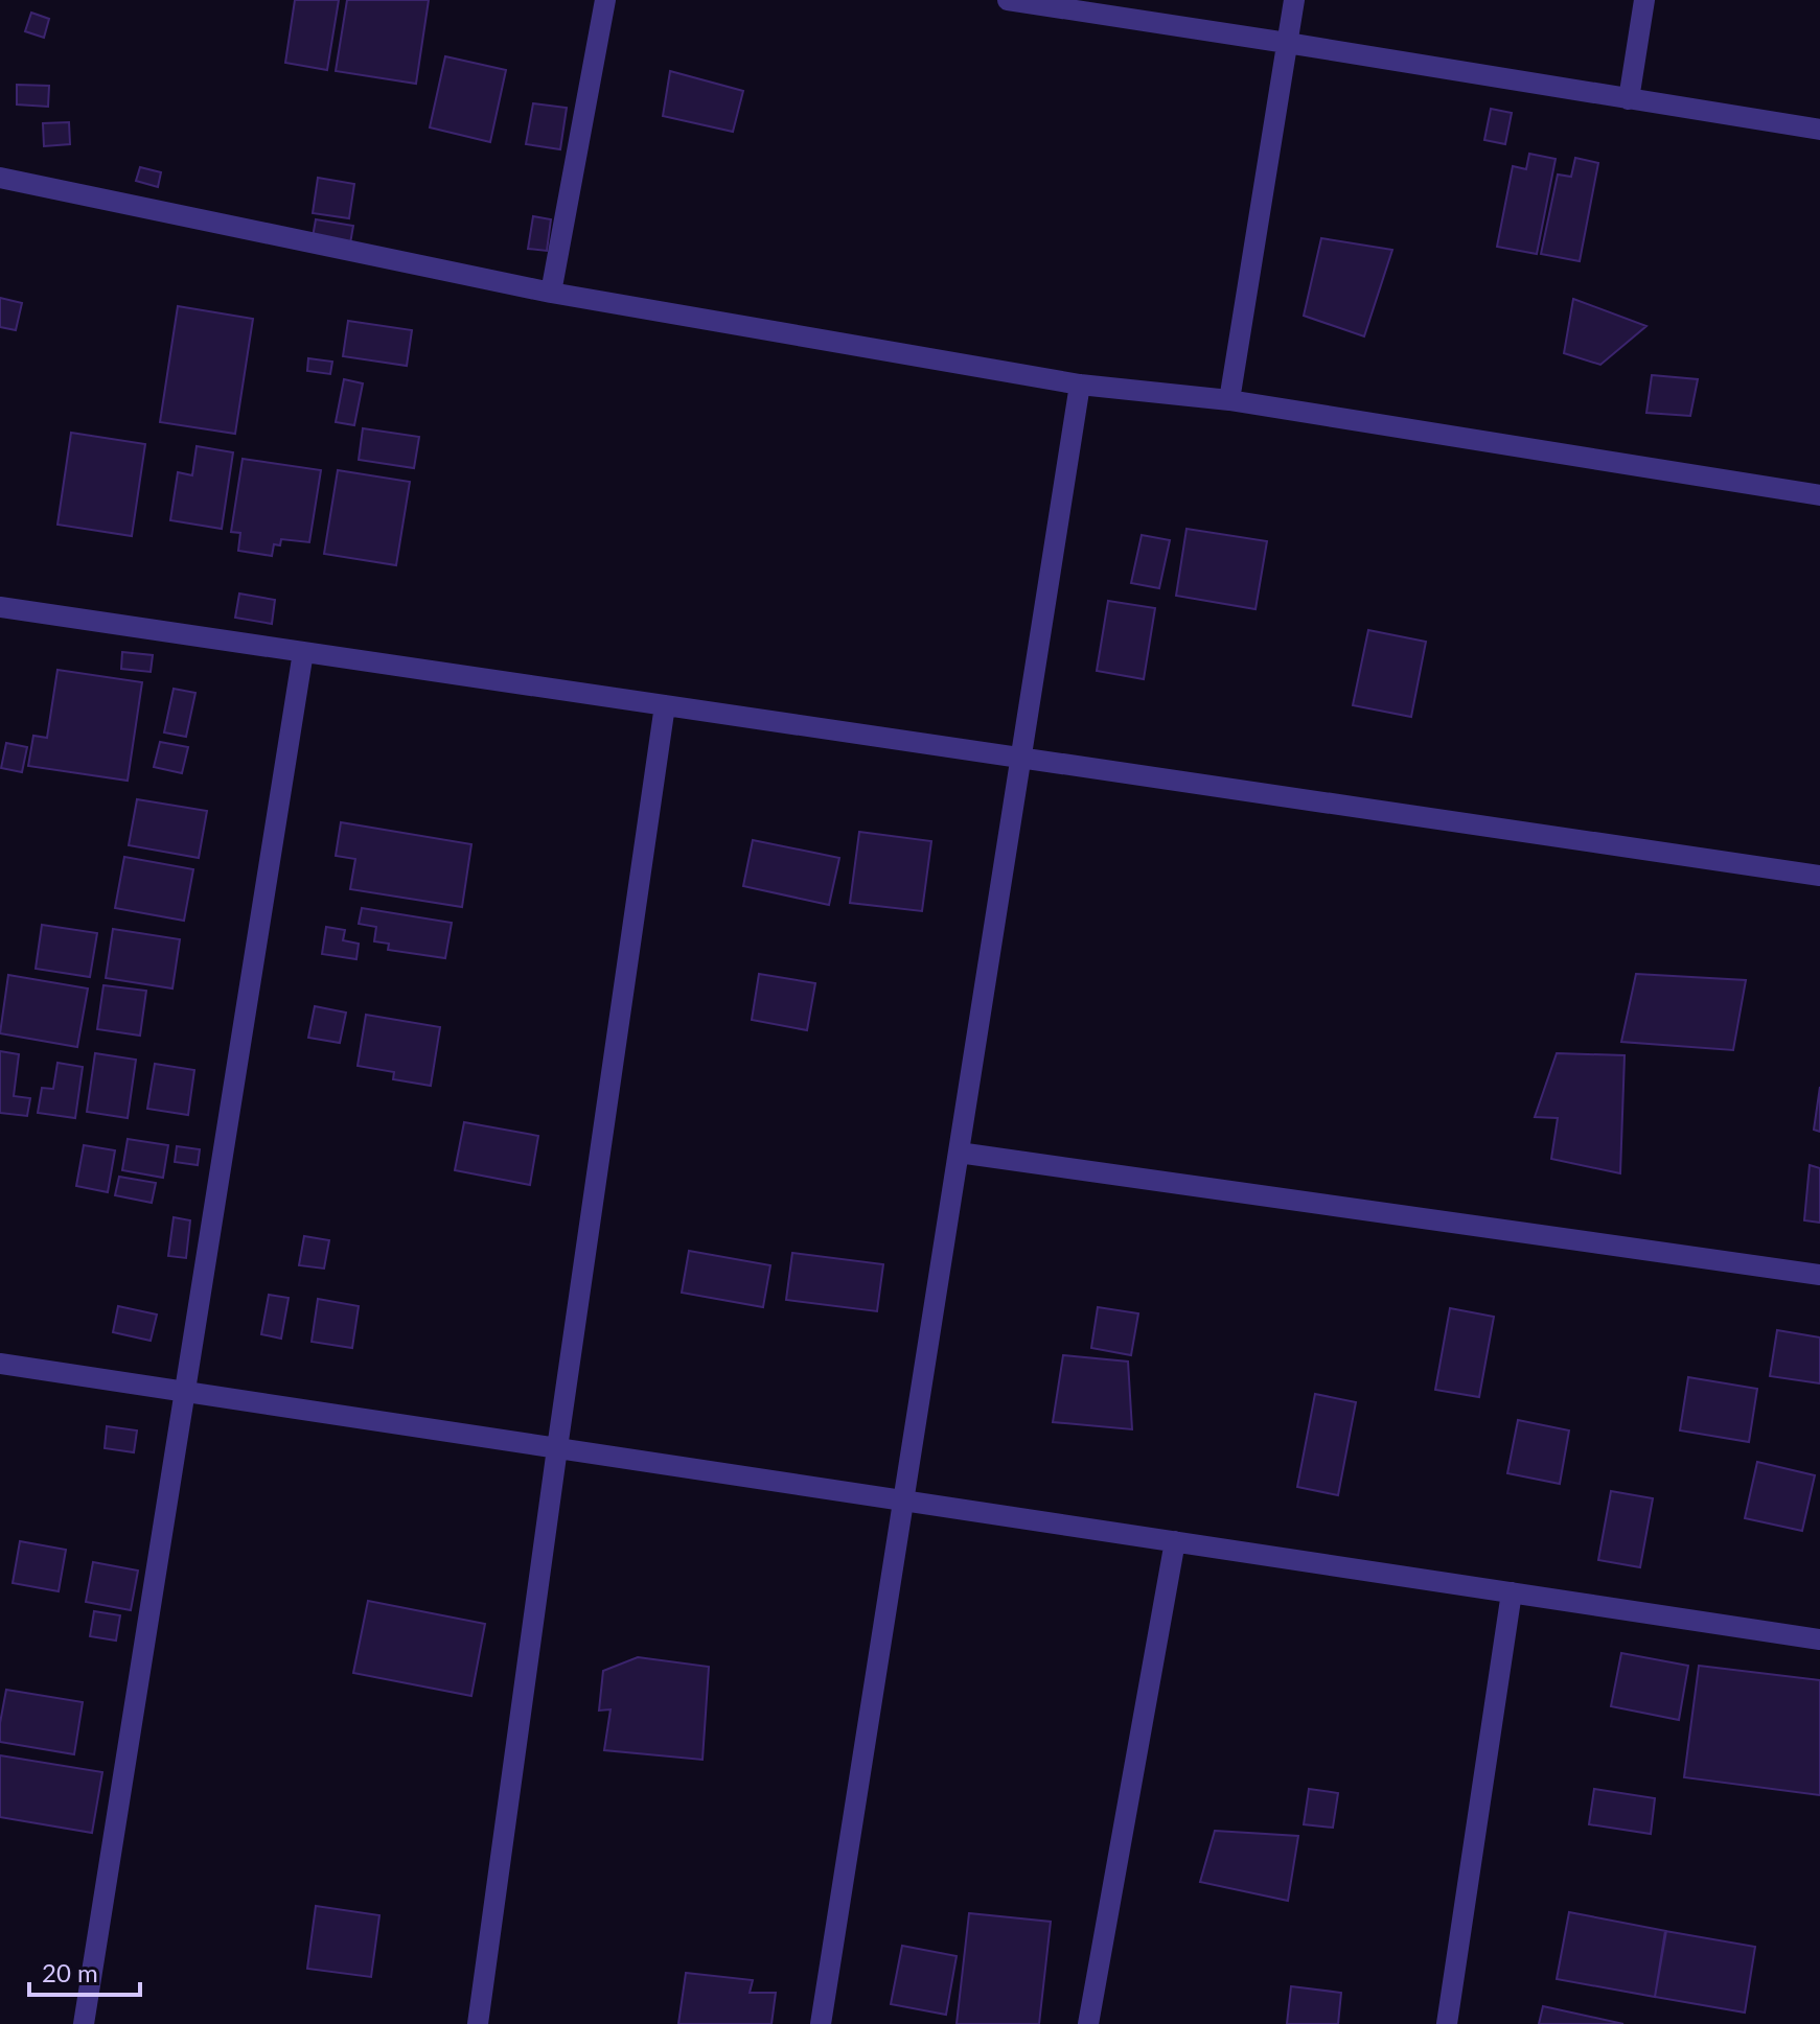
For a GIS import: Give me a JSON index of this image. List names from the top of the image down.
{
  "scale_bar": "20 m"
}
